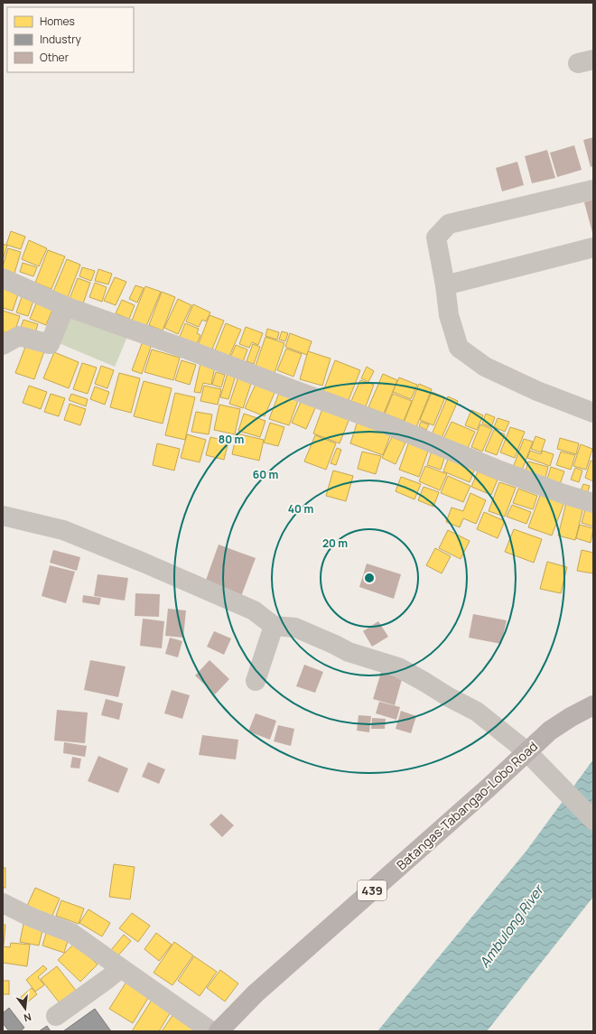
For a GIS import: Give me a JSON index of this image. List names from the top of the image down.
{
  "streets": {
    "main road": ["Batangas-Tabangao-Lobo Road", "439"]
  },
  "water": ["Ambulong River"],
  "legend": ["Homes", "Industry", "Other"],
  "north": "bottom",
  "rings": [
    "80 m",
    "60 m",
    "40 m",
    "20 m"
  ]
}
